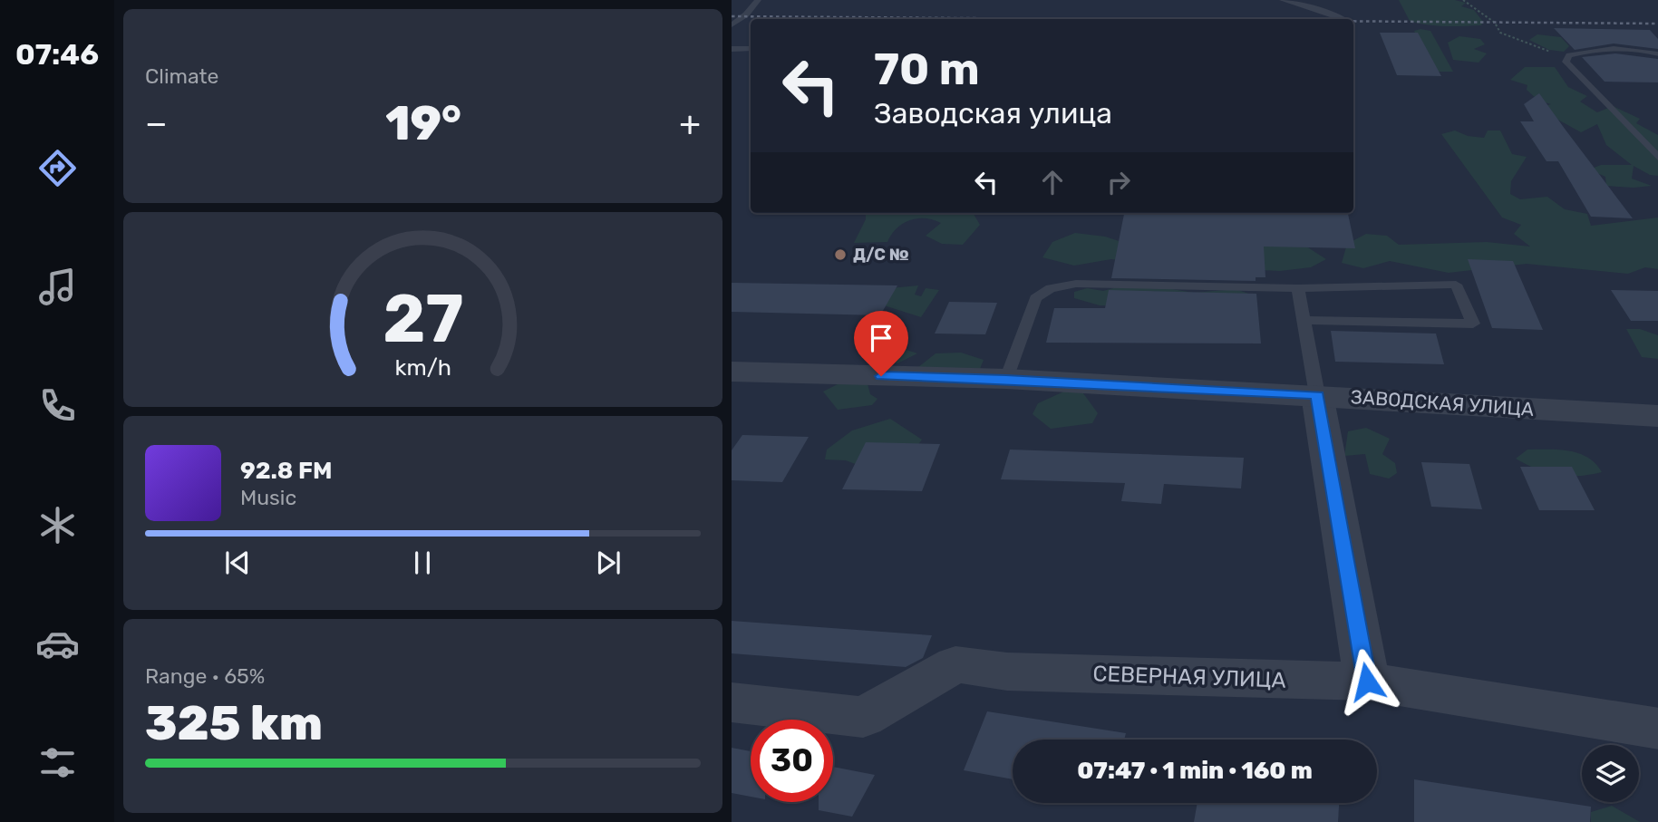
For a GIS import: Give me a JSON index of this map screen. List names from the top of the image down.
{
  "streets": {
    "street": ["ЗАВОДСКАЯ УЛИЦА", "СЕВЕРНАЯ УЛИЦА"]
  },
  "places": ["Д/С №"],
  "page": {
    "tabs": "07:46",
    "tile": [
      "Climate",
      ["Range · 65%", "325 km"]
    ],
    "turn": ["70 m", "Заводская улица"],
    "heat": ["−", "19°", "+"],
    "song": ["92.8 FM", "Music"],
    "limit": "30",
    "trip": "07:47 · 1 min · 160 m",
    "gauge": ["27", "km/h"]
  }
}
